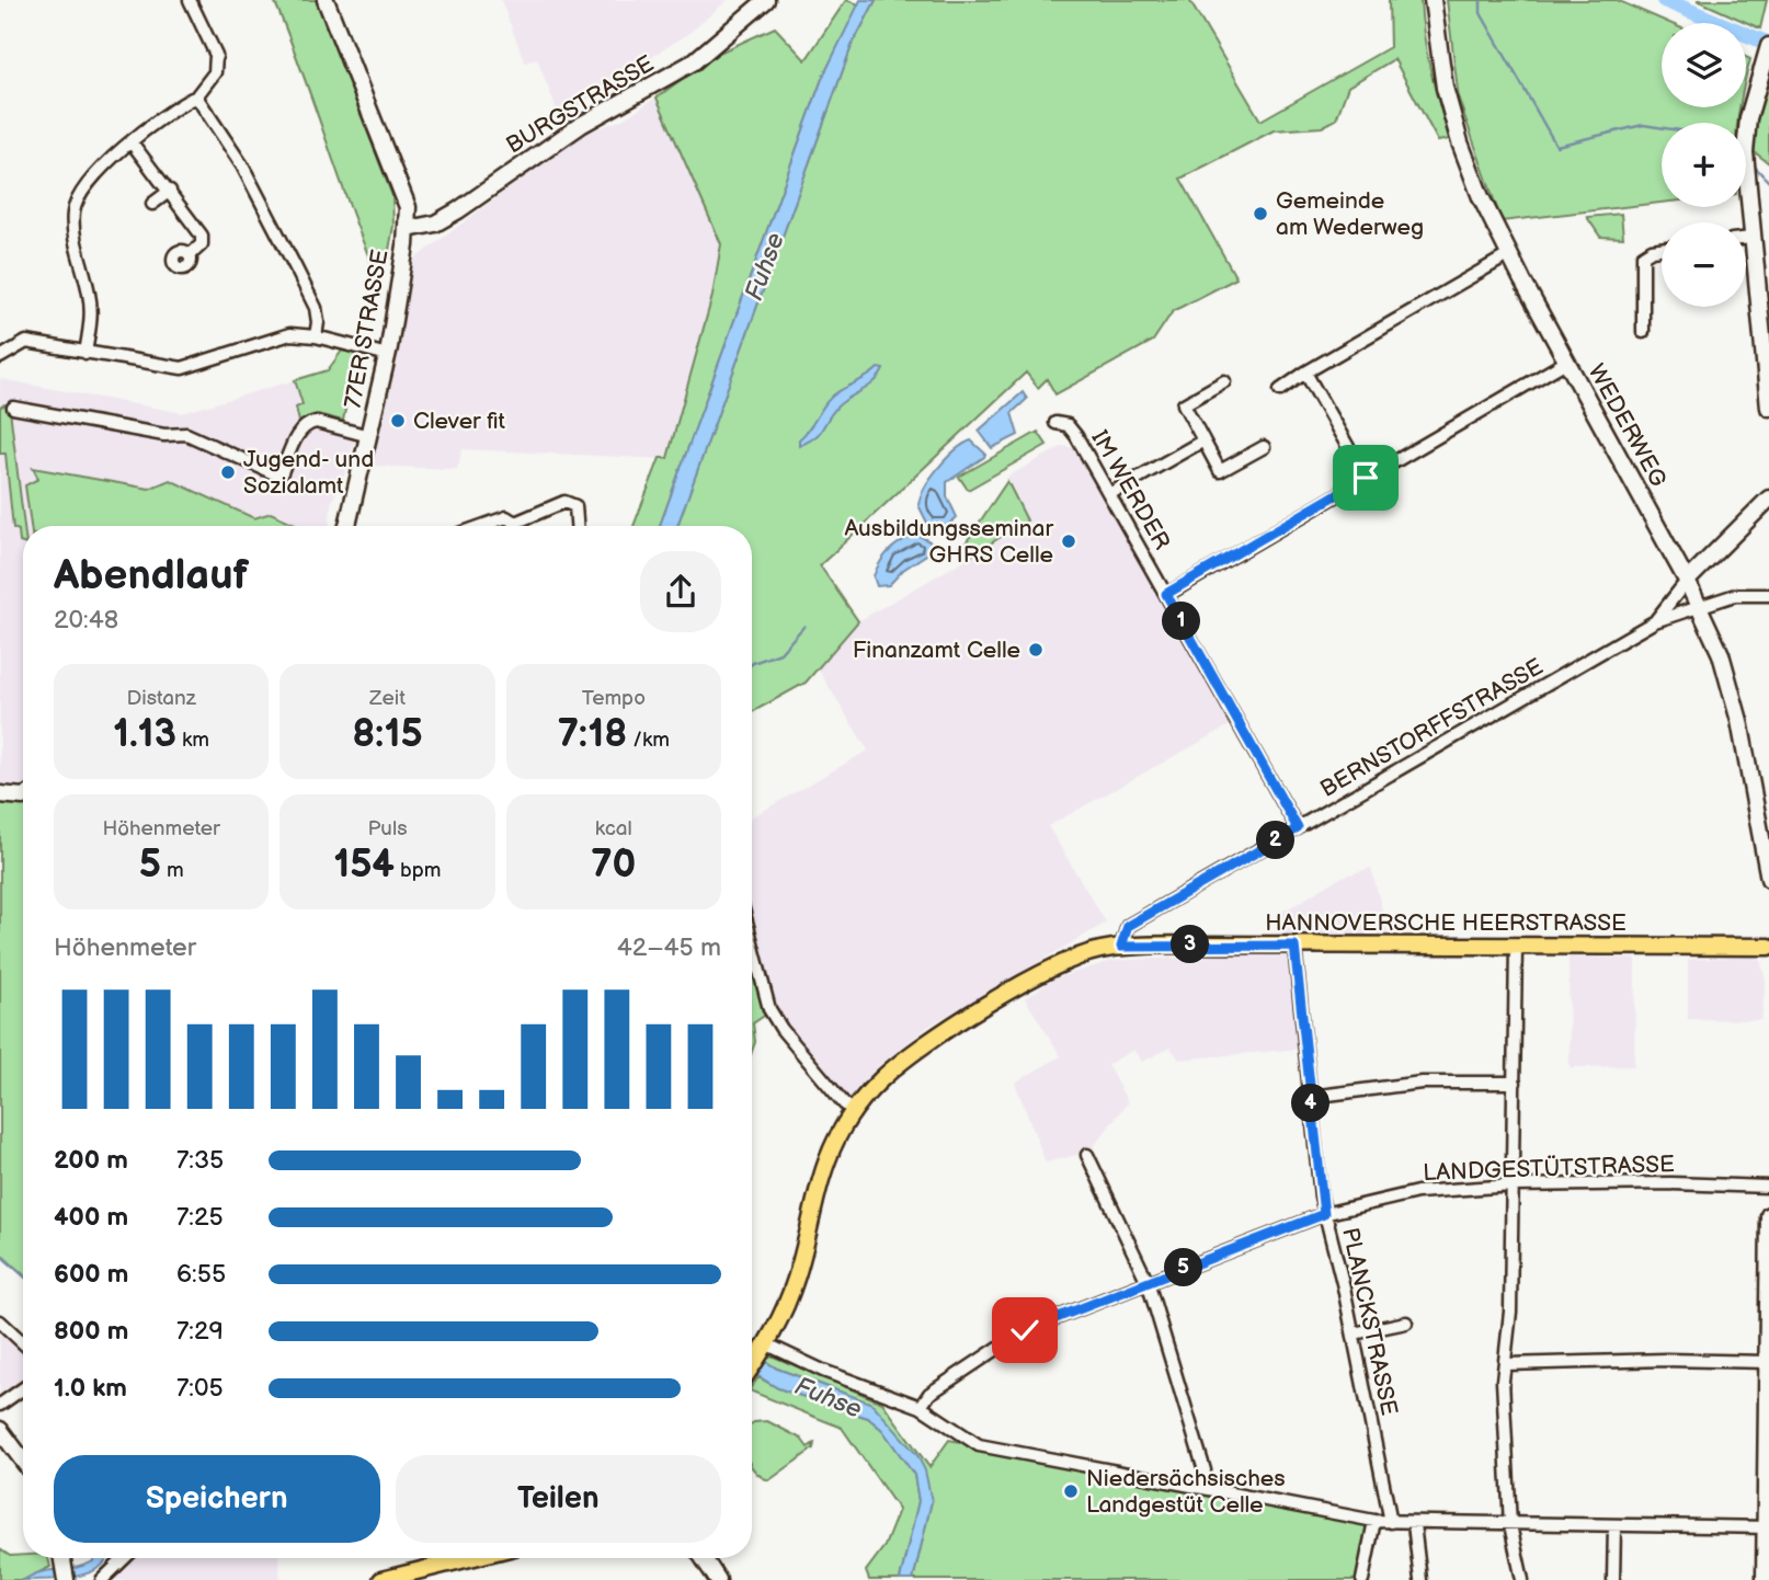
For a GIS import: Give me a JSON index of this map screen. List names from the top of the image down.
{
  "streets": {
    "main road": ["HANNOVERSCHE HEERSTRASSE"],
    "street": [
      "BURGSTRASSE",
      "77ER STRASSE",
      "WEDERWEG",
      "IM WERDER",
      "BERNSTORFFSTRASSE",
      "LANDGESTÜTSTRASSE",
      "PLANCKSTRASSE"
    ]
  },
  "crossings": [
    ["BURGSTRASSE", "77ER STRASSE"],
    ["WEDERWEG", "BERNSTORFFSTRASSE"],
    ["IM WERDER", "BERNSTORFFSTRASSE"],
    ["BERNSTORFFSTRASSE", "HANNOVERSCHE HEERSTRASSE"],
    ["HANNOVERSCHE HEERSTRASSE", "PLANCKSTRASSE"],
    ["LANDGESTÜTSTRASSE", "PLANCKSTRASSE"]
  ],
  "water": ["Fuhse"],
  "places": [
    "Gemeinde am Wederweg",
    "Clever fit",
    "Jugend- und Sozialamt",
    "Ausbildungsseminar GHRS Celle",
    "Finanzamt Celle",
    "Niedersächsisches Landgestüt Celle"
  ],
  "page": {
    "map_buttons": ["+", "−"],
    "heading": ["Abendlauf", "20:48"],
    "pins": [
      "1",
      "2",
      "3",
      "4",
      "5"
    ],
    "stats": [
      ["Distanz", "1.13 km"],
      ["Zeit", "8:15"],
      ["Tempo", "7:18 /km"],
      ["Höhenmeter", "5 m"],
      ["Puls", "154 bpm"],
      ["kcal", "70"]
    ],
    "chart": ["Höhenmeter", "42–45 m"],
    "list": [
      {
        "name": "200 m",
        "note": "7:35"
      },
      {
        "name": "400 m",
        "note": "7:25"
      },
      {
        "name": "600 m",
        "note": "6:55"
      },
      {
        "name": "800 m",
        "note": "7:29"
      },
      {
        "name": "1.0 km",
        "note": "7:05"
      }
    ],
    "buttons": ["Speichern", "Teilen"]
  }
}
